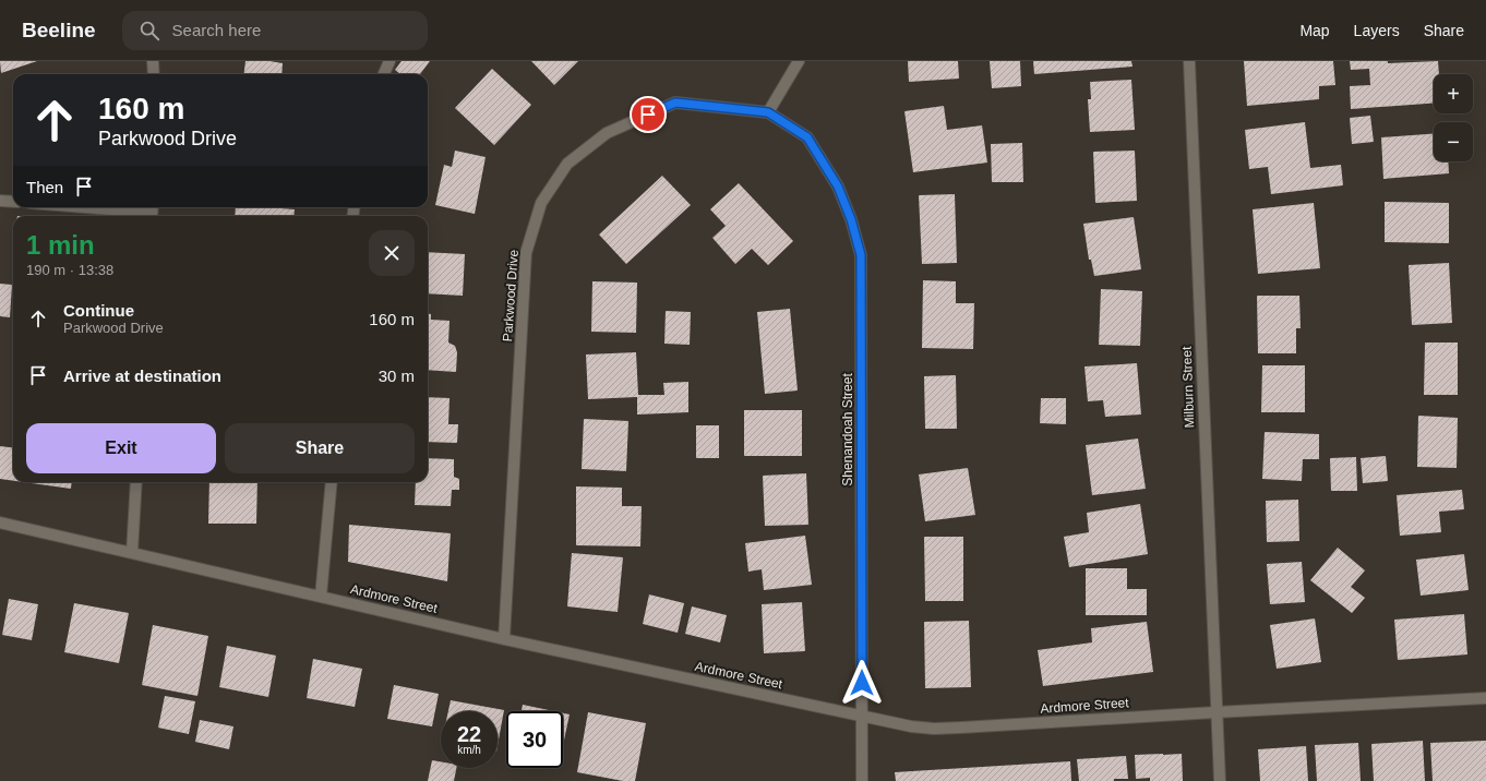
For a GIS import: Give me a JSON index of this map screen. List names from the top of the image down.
{
  "streets": {
    "street": [
      "Parkwood Drive",
      "Milburn Street",
      "Shenandoah Street",
      "Ardmore Street"
    ]
  },
  "crossings": [
    ["Parkwood Drive", "Shenandoah Street"],
    ["Parkwood Drive", "Ardmore Street"],
    ["Milburn Street", "Ardmore Street"],
    ["Shenandoah Street", "Ardmore Street"]
  ],
  "page": {
    "header": "Beeline",
    "search": "Search here",
    "nav": ["Map", "Layers", "Share"],
    "map_buttons": ["+", "−"],
    "turn": ["160 m", "Parkwood Drive"],
    "then": "Then",
    "heading": ["1 min", "190 m · 13:38"],
    "list": [
      {
        "name": "Continue",
        "note": "Parkwood Drive",
        "value": "160 m"
      },
      {
        "name": "Arrive at destination",
        "value": "30 m"
      }
    ],
    "buttons": ["Exit", "Share"],
    "speed": "22 km/h",
    "limit": "30"
  }
}
